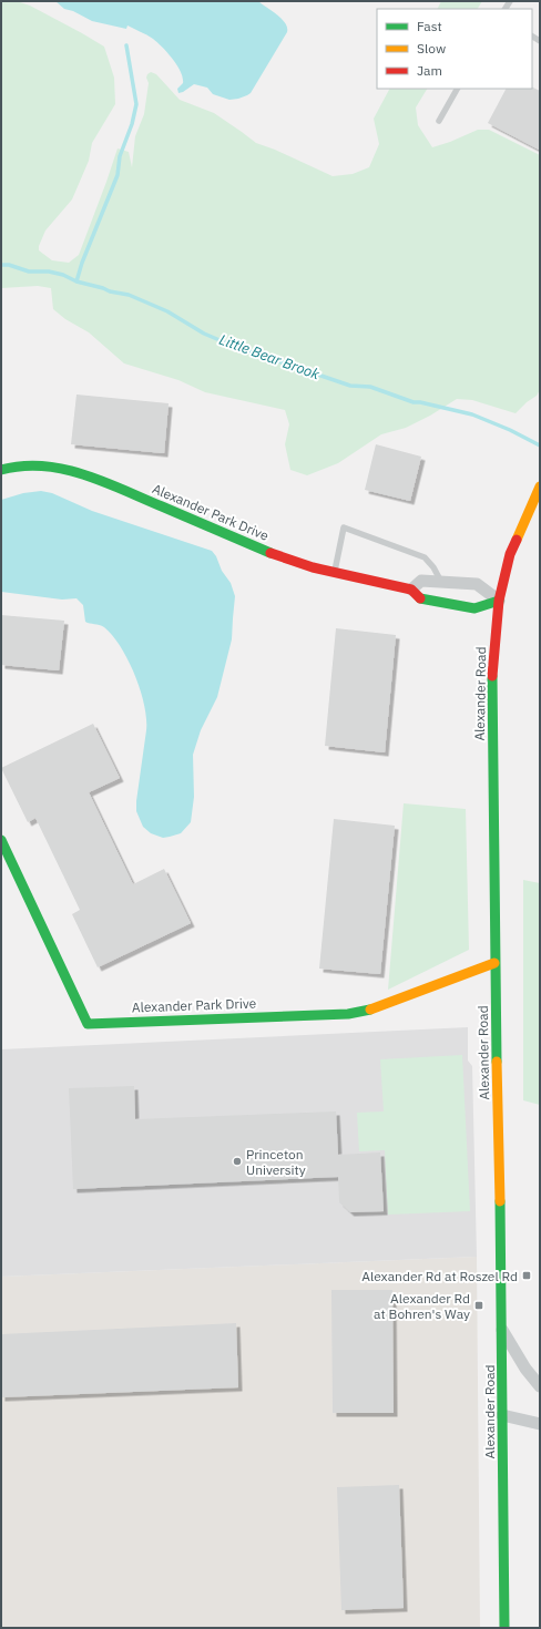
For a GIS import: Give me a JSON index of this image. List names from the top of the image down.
{
  "streets": {
    "street": ["Alexander Park Drive", "Alexander Road"]
  },
  "crossings": [
    ["Alexander Park Drive", "Alexander Road"]
  ],
  "water": ["Little Bear Brook"],
  "places": {
    "other": ["Princeton University"],
    "transit": ["Alexander Rd at Roszel Rd", "Alexander Rd at Bohren's Way"]
  },
  "legend": ["Fast", "Slow", "Jam"]
}
